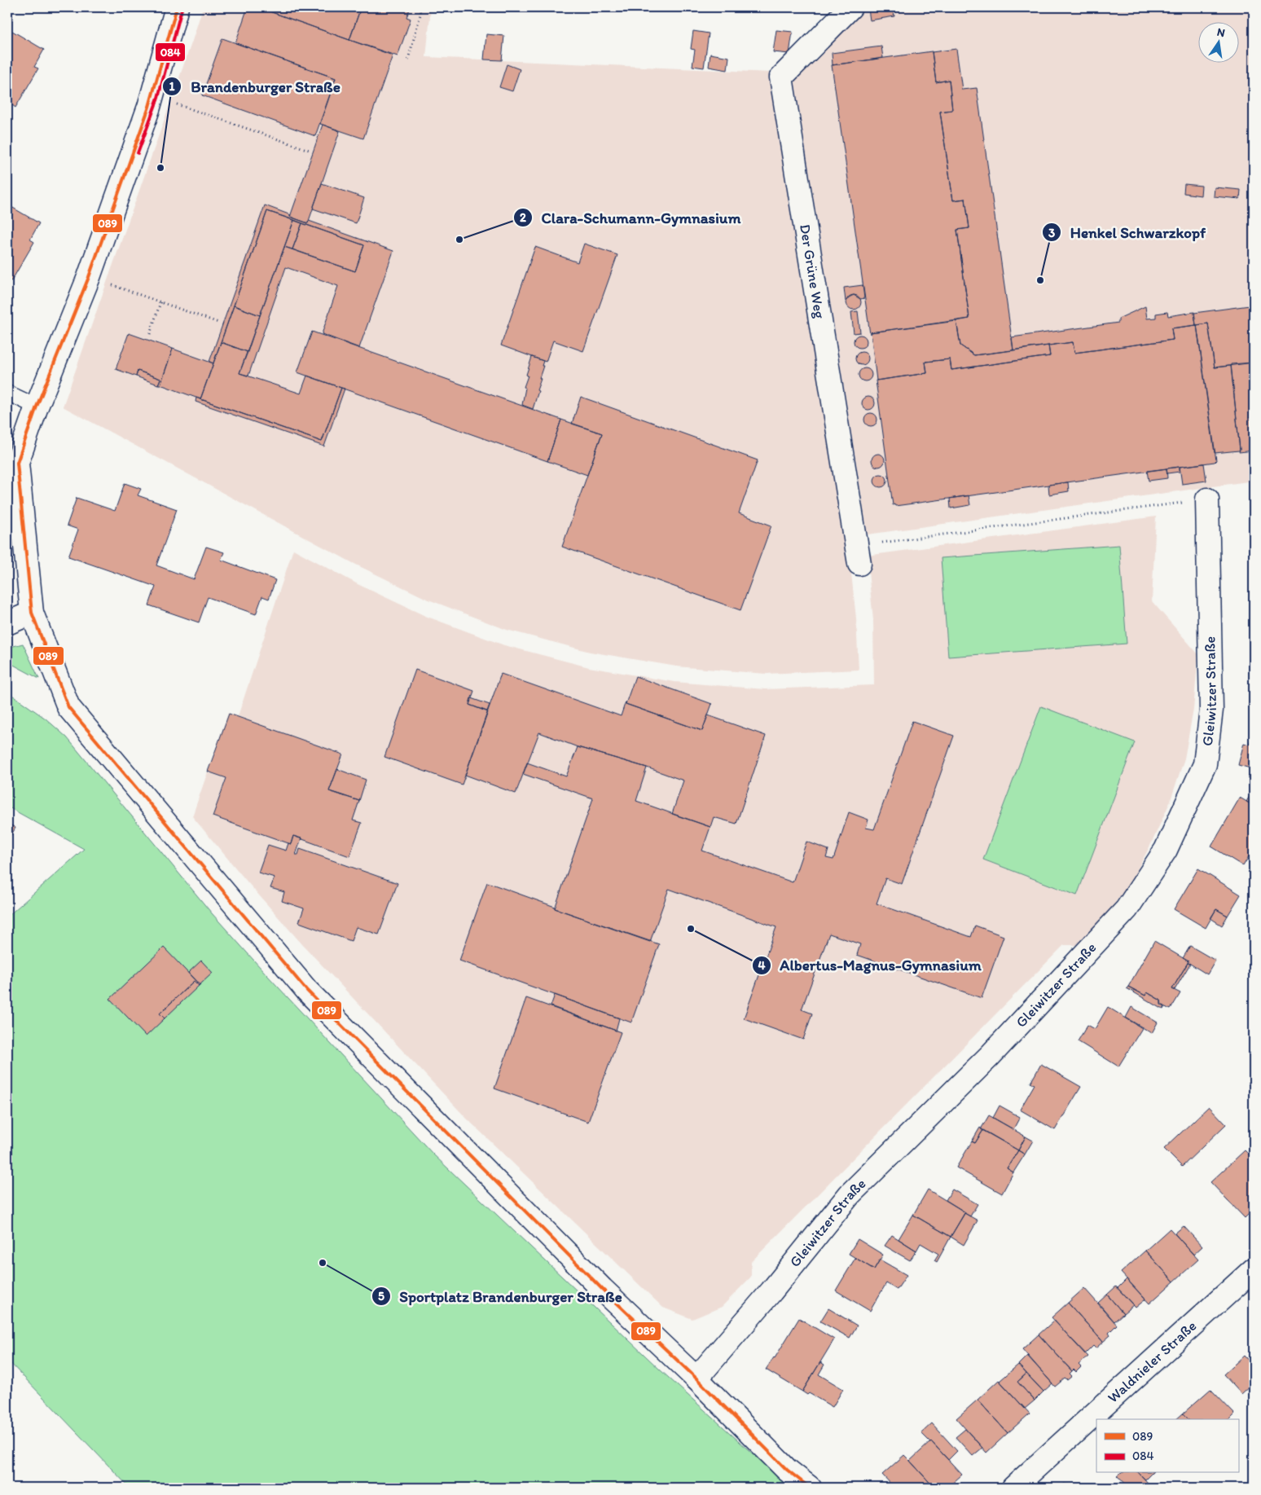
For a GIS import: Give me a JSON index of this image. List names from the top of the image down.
{
  "streets": {
    "street": ["Der Grüne Weg", "Gleiwitzer Straße", "Waldnieler Straße"]
  },
  "places": [
    "Brandenburger Straße",
    "Clara-Schumann-Gymnasium",
    "Henkel Schwarzkopf",
    "Albertus-Magnus-Gymnasium",
    "Sportplatz Brandenburger Straße"
  ],
  "lines": ["transit line 089", "transit line 084"],
  "legend": ["089", "084"],
  "north": "top"
}
